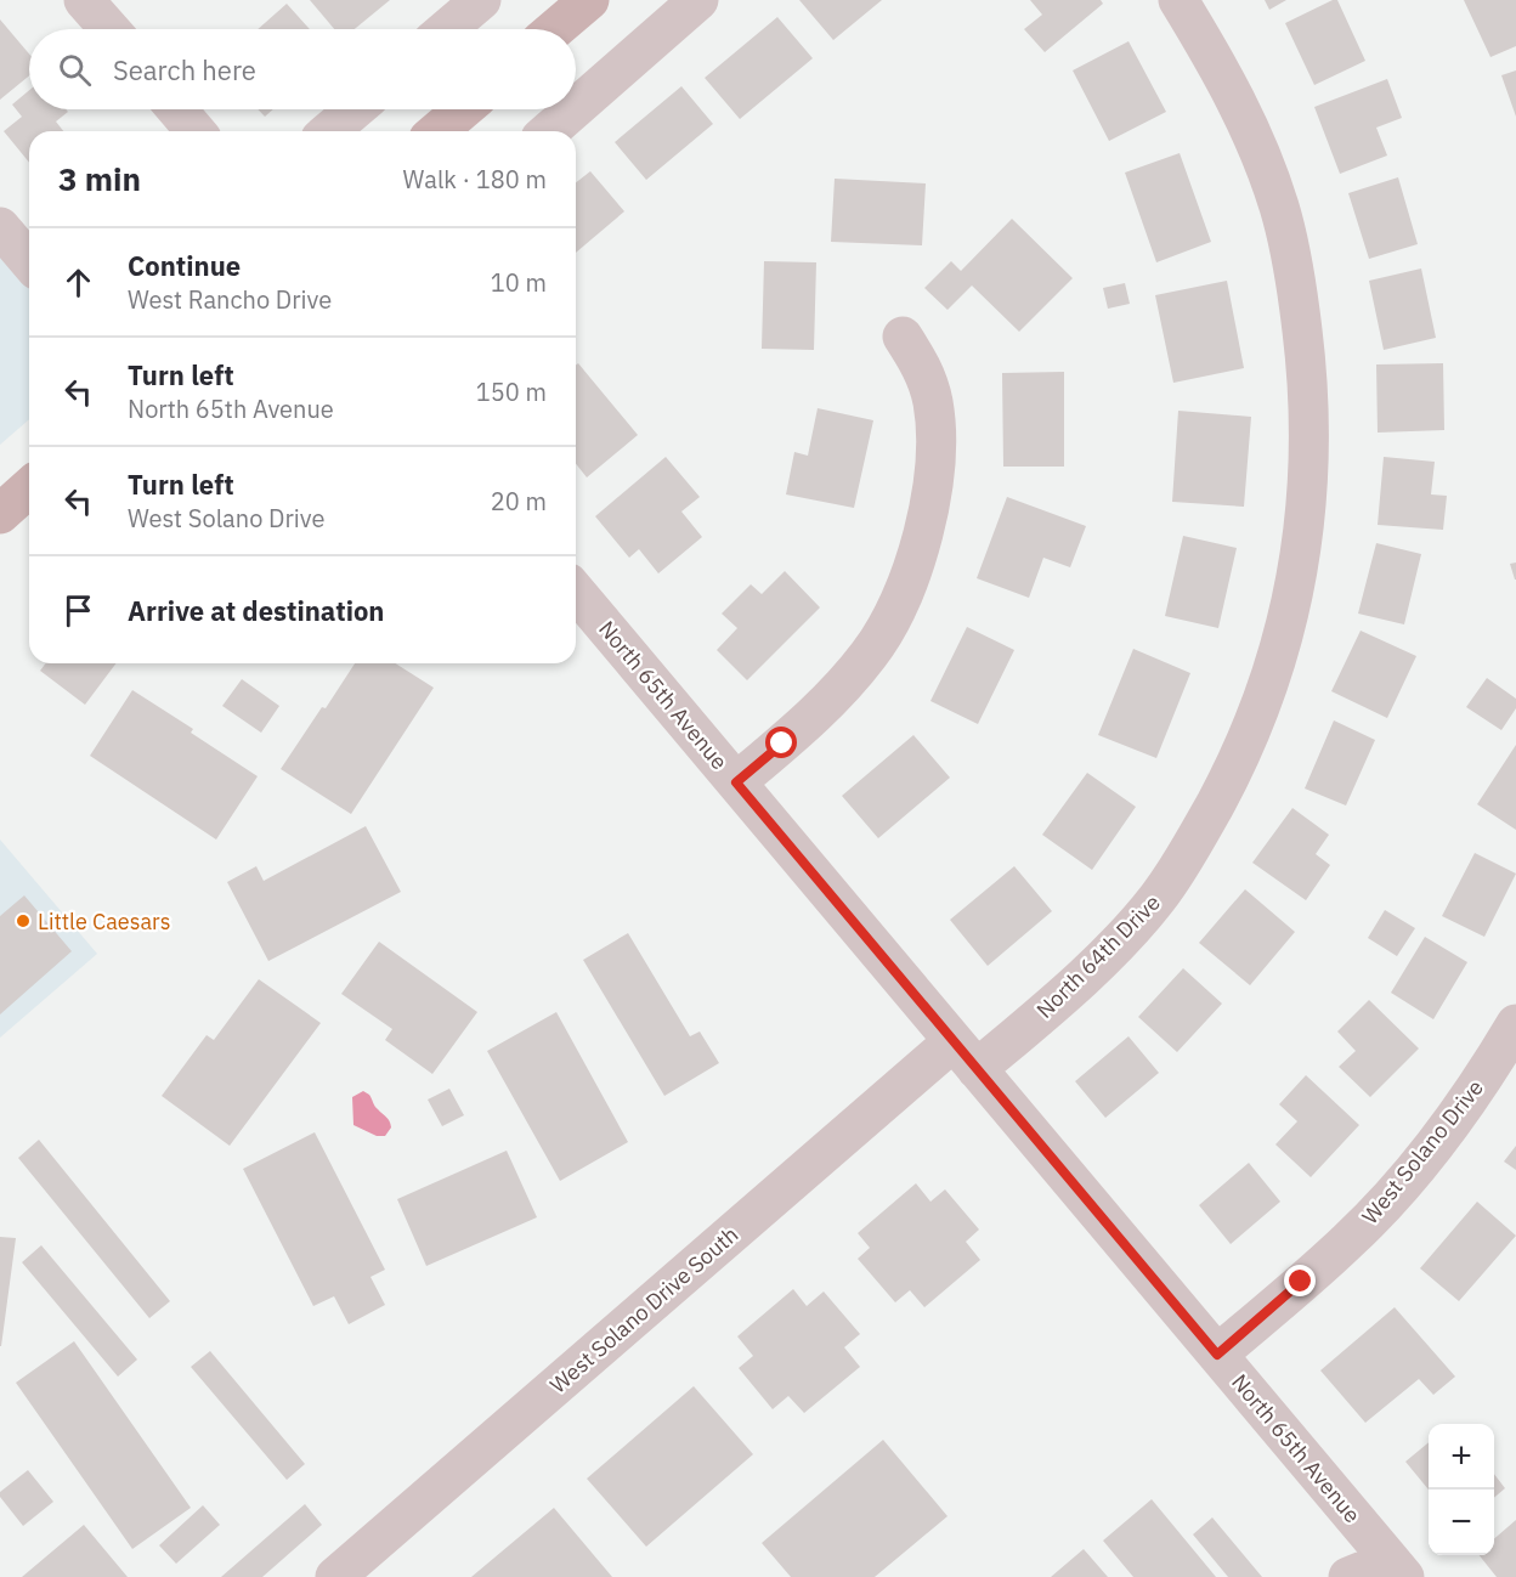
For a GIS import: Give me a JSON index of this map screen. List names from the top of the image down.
{
  "streets": {
    "street": [
      "North 65th Avenue",
      "North 64th Drive",
      "West Solano Drive",
      "West Solano Drive South"
    ]
  },
  "crossings": [
    ["North 65th Avenue", "North 64th Drive"],
    ["North 65th Avenue", "West Solano Drive"],
    ["North 65th Avenue", "West Solano Drive South"],
    ["North 64th Drive", "West Solano Drive South"]
  ],
  "places": ["Little Caesars"],
  "page": {
    "search": "Search here",
    "heading": ["3 min", "Walk · 180 m"],
    "list": [
      ["Continue", "West Rancho Drive", "10 m"],
      ["Turn left", "North 65th Avenue", "150 m"],
      ["Turn left", "West Solano Drive", "20 m"],
      "Arrive at destination"
    ],
    "map_buttons": ["+", "−"]
  }
}
